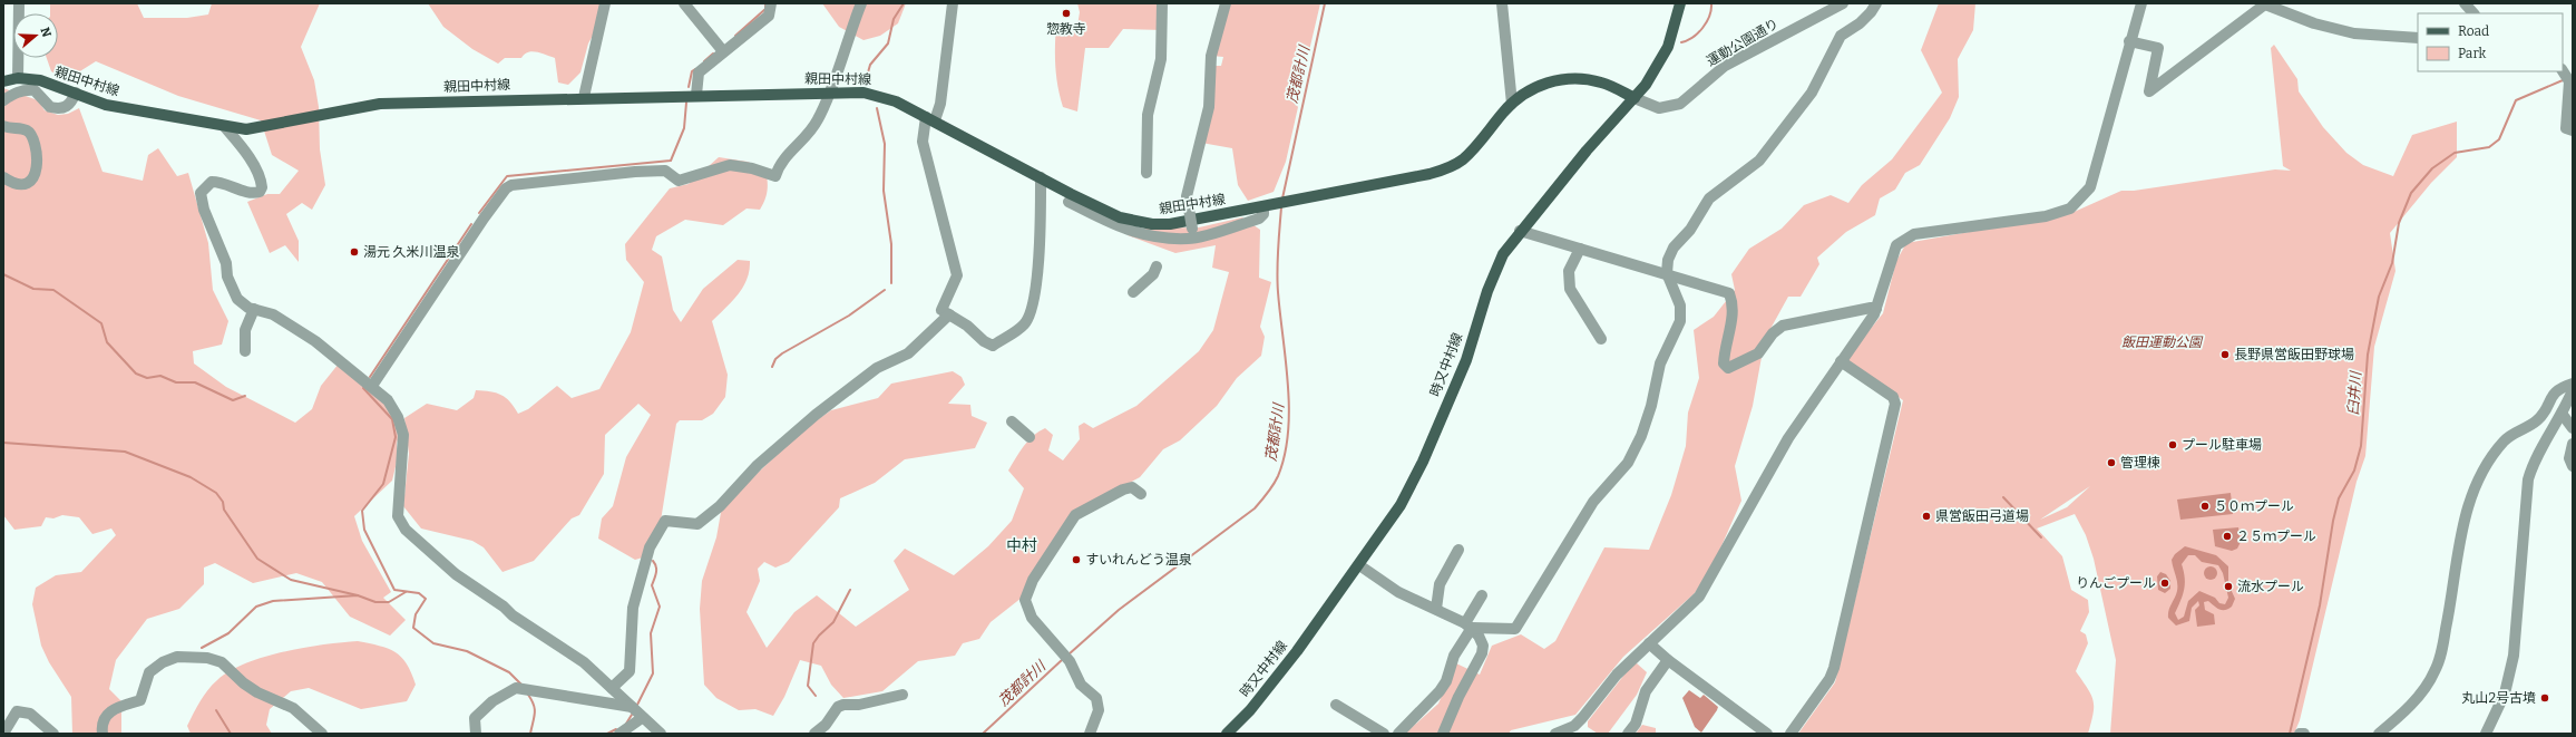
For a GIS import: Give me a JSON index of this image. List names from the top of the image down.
{
  "streets": {
    "main road": ["親田中村線", "時又中村線"],
    "street": ["運動公園通り"]
  },
  "crossings": [
    ["運動公園通り", "親田中村線"],
    ["運動公園通り", "時又中村線"],
    ["親田中村線", "時又中村線"]
  ],
  "districts": ["中村"],
  "water": ["茂都計川", "臼井川"],
  "parks": ["飯田運動公園"],
  "places": [
    "惣教寺",
    "湯元 久米川温泉",
    "長野県営飯田野球場",
    "プール駐車場",
    "管理棟",
    "５０ｍプール",
    "県営飯田弓道場",
    "２５ｍプール",
    "すいれんどう温泉",
    "りんごプール",
    "流水プール",
    "丸山2号古墳"
  ],
  "legend": ["Road", "Park"],
  "north": "right"
}
